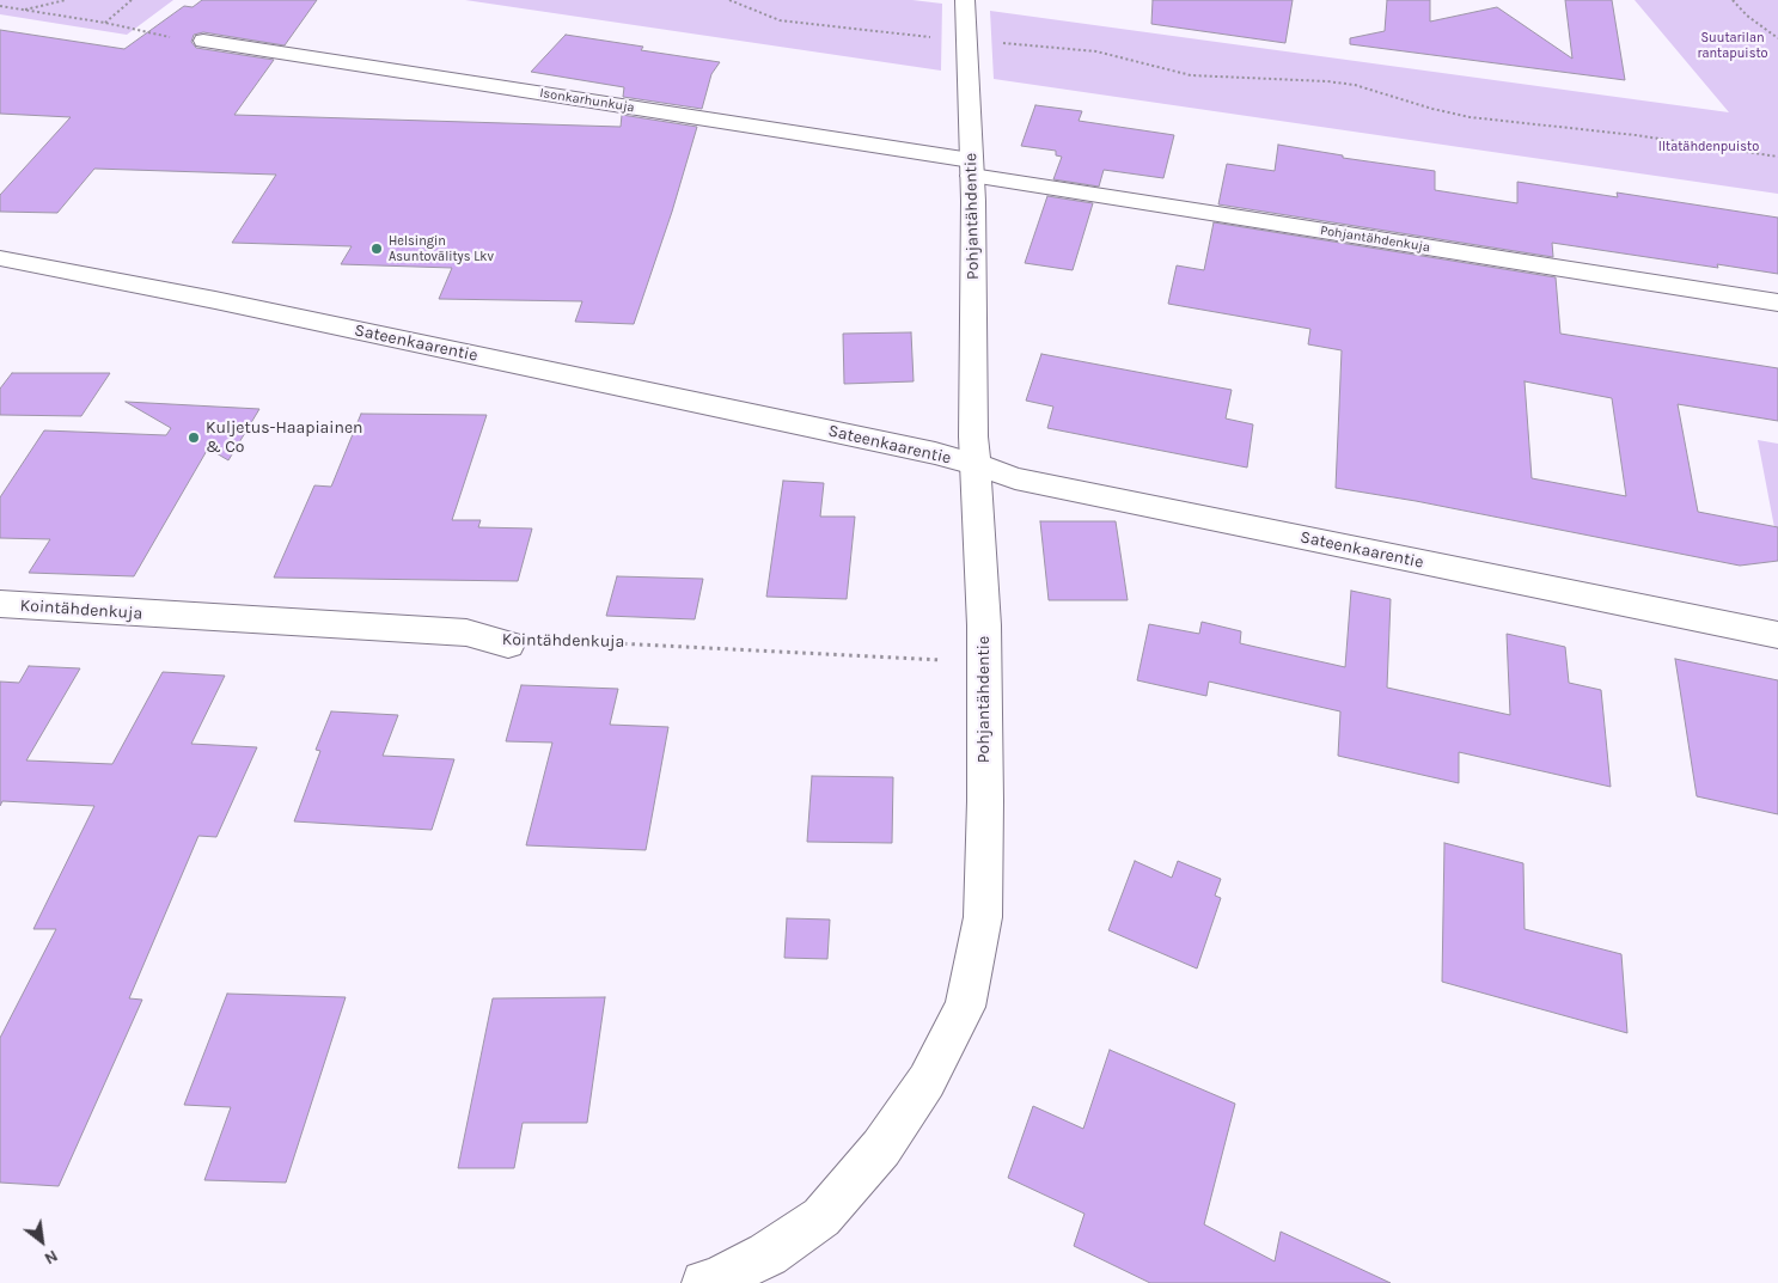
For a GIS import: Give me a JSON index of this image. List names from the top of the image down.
{
  "streets": {
    "street": [
      "Isonkarhunkuja",
      "Pohjantähdentie",
      "Pohjantähdenkuja",
      "Sateenkaarentie",
      "Kointähdenkuja"
    ]
  },
  "crossings": [
    ["Isonkarhunkuja", "Pohjantähdentie"],
    ["Isonkarhunkuja", "Pohjantähdenkuja"],
    ["Pohjantähdentie", "Pohjantähdenkuja"],
    ["Pohjantähdentie", "Sateenkaarentie"],
    ["Pohjantähdentie", "Kointähdenkuja"]
  ],
  "parks": ["Suutarilan rantapuisto", "Iltatähdenpuisto"],
  "places": ["Helsingin Asuntovälitys Lkv", "Kuljetus-Haapiainen & Co"],
  "north": "bottom right"
}
